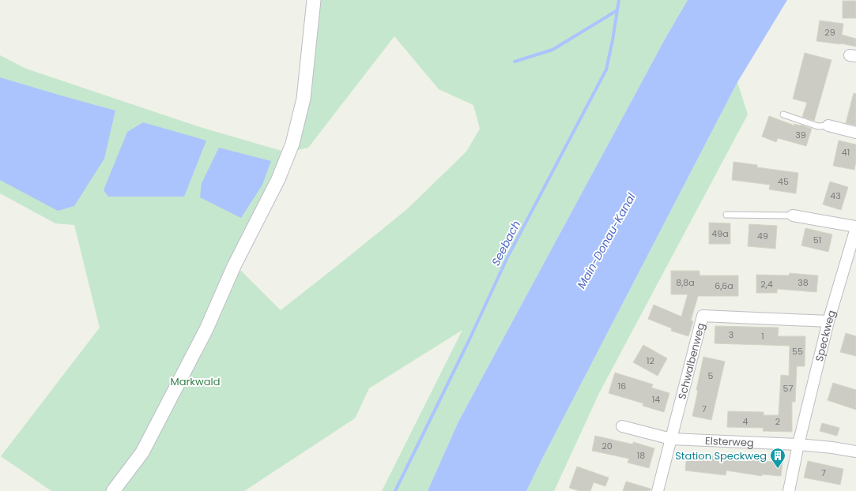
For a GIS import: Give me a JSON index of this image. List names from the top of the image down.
{
  "streets": {
    "street": ["Speckweg", "Schwalbenweg", "Elsterweg"]
  },
  "crossings": [
    ["Speckweg", "Schwalbenweg"],
    ["Speckweg", "Elsterweg"],
    ["Schwalbenweg", "Elsterweg"]
  ],
  "water": ["Main-Donau-Kanal", "Seebach"],
  "parks": ["Markwald"],
  "places": {
    "building": ["Station Speckweg"]
  },
  "house_numbers": [
    "29",
    "39",
    "41",
    "45",
    "43",
    "49a",
    "49",
    "51",
    "8,8a",
    "38",
    "2,4",
    "6,6a",
    "3",
    "1",
    "55",
    "12",
    "5",
    "16",
    "57",
    "14",
    "7",
    "4",
    "2",
    "20",
    "18",
    "7"
  ]
}
